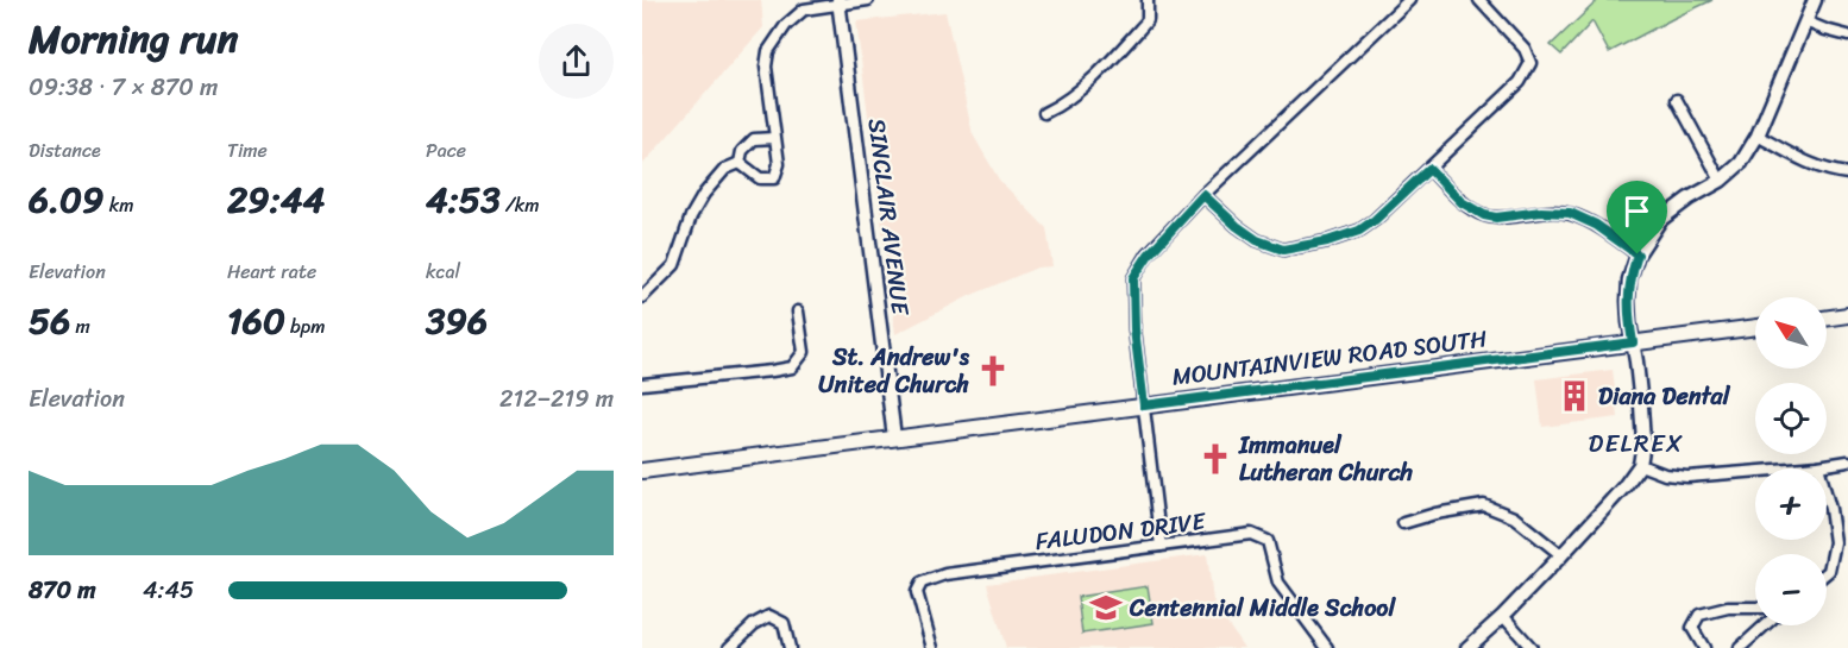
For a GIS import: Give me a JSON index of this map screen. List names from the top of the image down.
{
  "streets": {
    "main road": ["MOUNTAINVIEW ROAD SOUTH"],
    "street": ["SINCLAIR AVENUE", "FALUDON DRIVE"]
  },
  "crossings": [
    ["SINCLAIR AVENUE", "MOUNTAINVIEW ROAD SOUTH"]
  ],
  "districts": ["DELREX"],
  "places": {
    "church": ["St. Andrew's United Church", "Immanuel Lutheran Church"],
    "building": ["Diana Dental"],
    "school or university": ["Centennial Middle School"]
  },
  "north": "top left",
  "page": {
    "heading": ["Morning run", "09:38 · 7 × 870 m"],
    "stats": [
      ["Distance", "6.09 km"],
      ["Time", "29:44"],
      ["Pace", "4:53 /km"],
      ["Elevation", "56 m"],
      ["Heart rate", "160 bpm"],
      ["kcal", "396"]
    ],
    "map_buttons": ["+", "−"],
    "chart": ["Elevation", "212–219 m"],
    "list": [
      {
        "name": "870 m",
        "note": "4:45"
      }
    ]
  }
}
